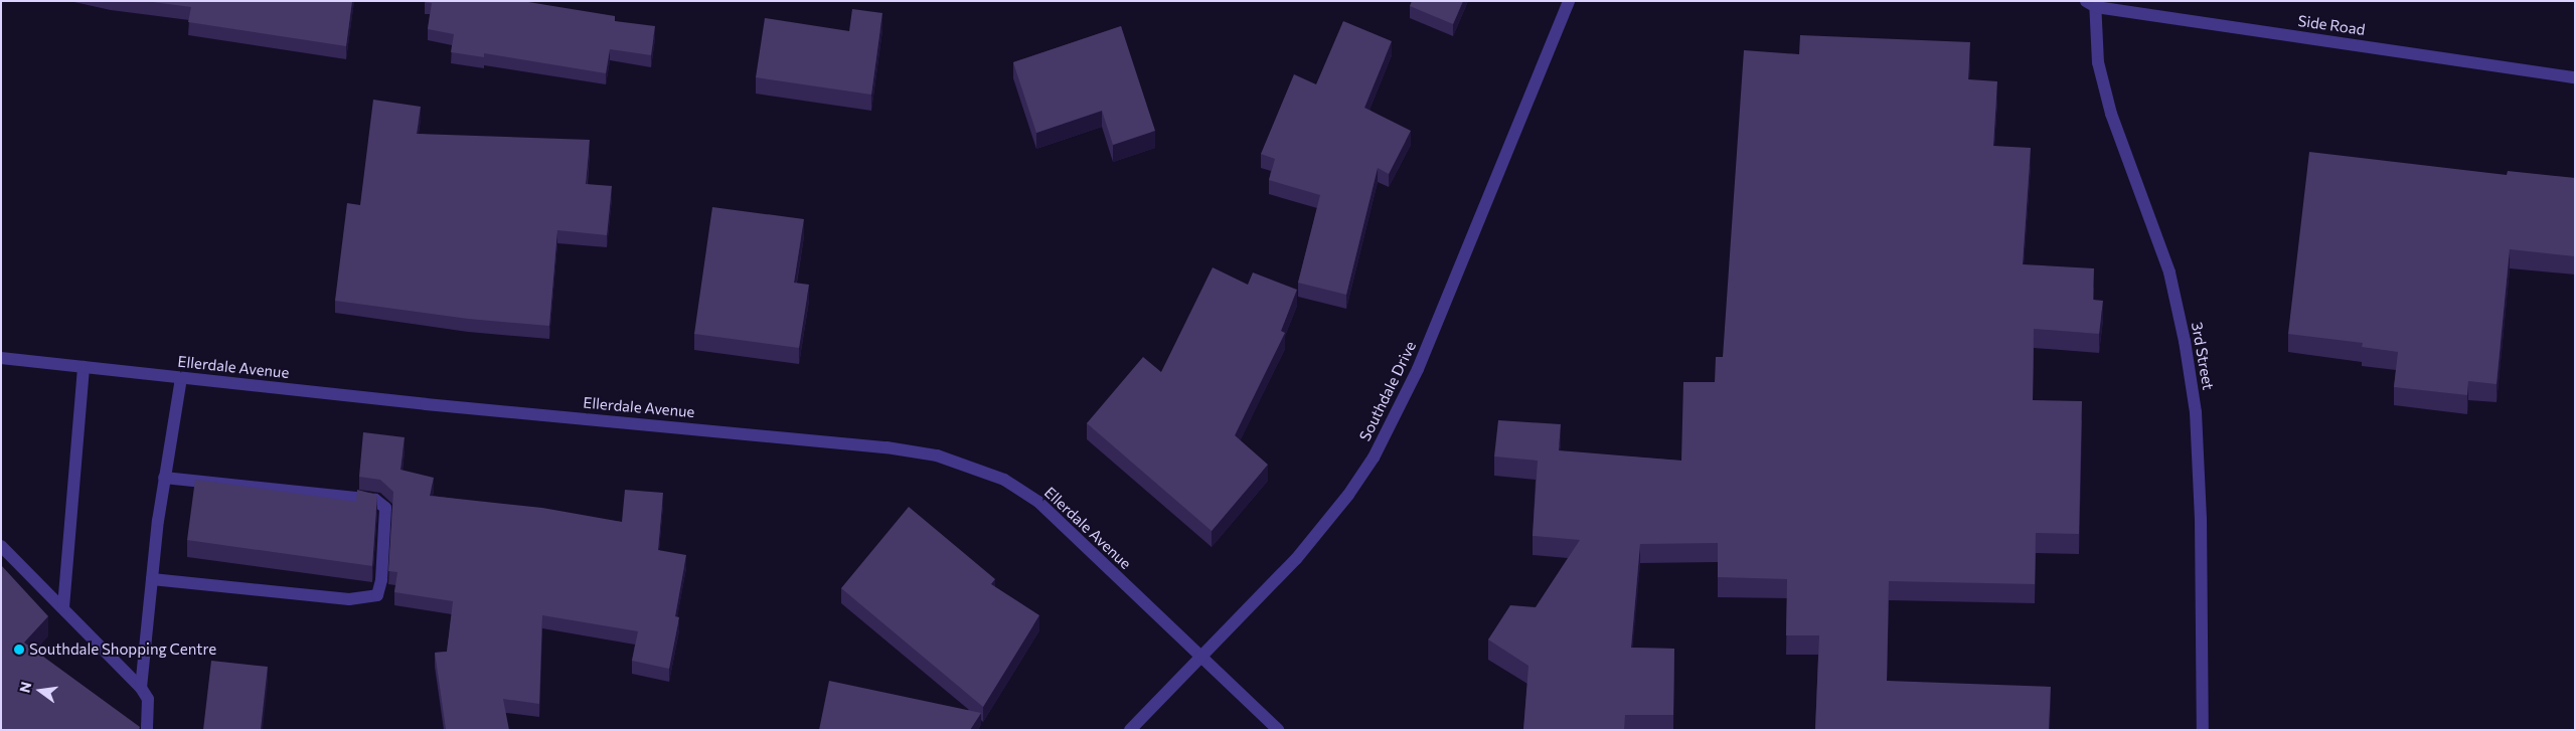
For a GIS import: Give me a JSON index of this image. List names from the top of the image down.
{
  "streets": {
    "street": [
      "Side Road",
      "3rd Street",
      "Ellerdale Avenue",
      "Southdale Drive"
    ]
  },
  "crossings": [
    ["Side Road", "3rd Street"],
    ["Ellerdale Avenue", "Southdale Drive"]
  ],
  "places": ["Southdale Shopping Centre"],
  "north": "left"
}
